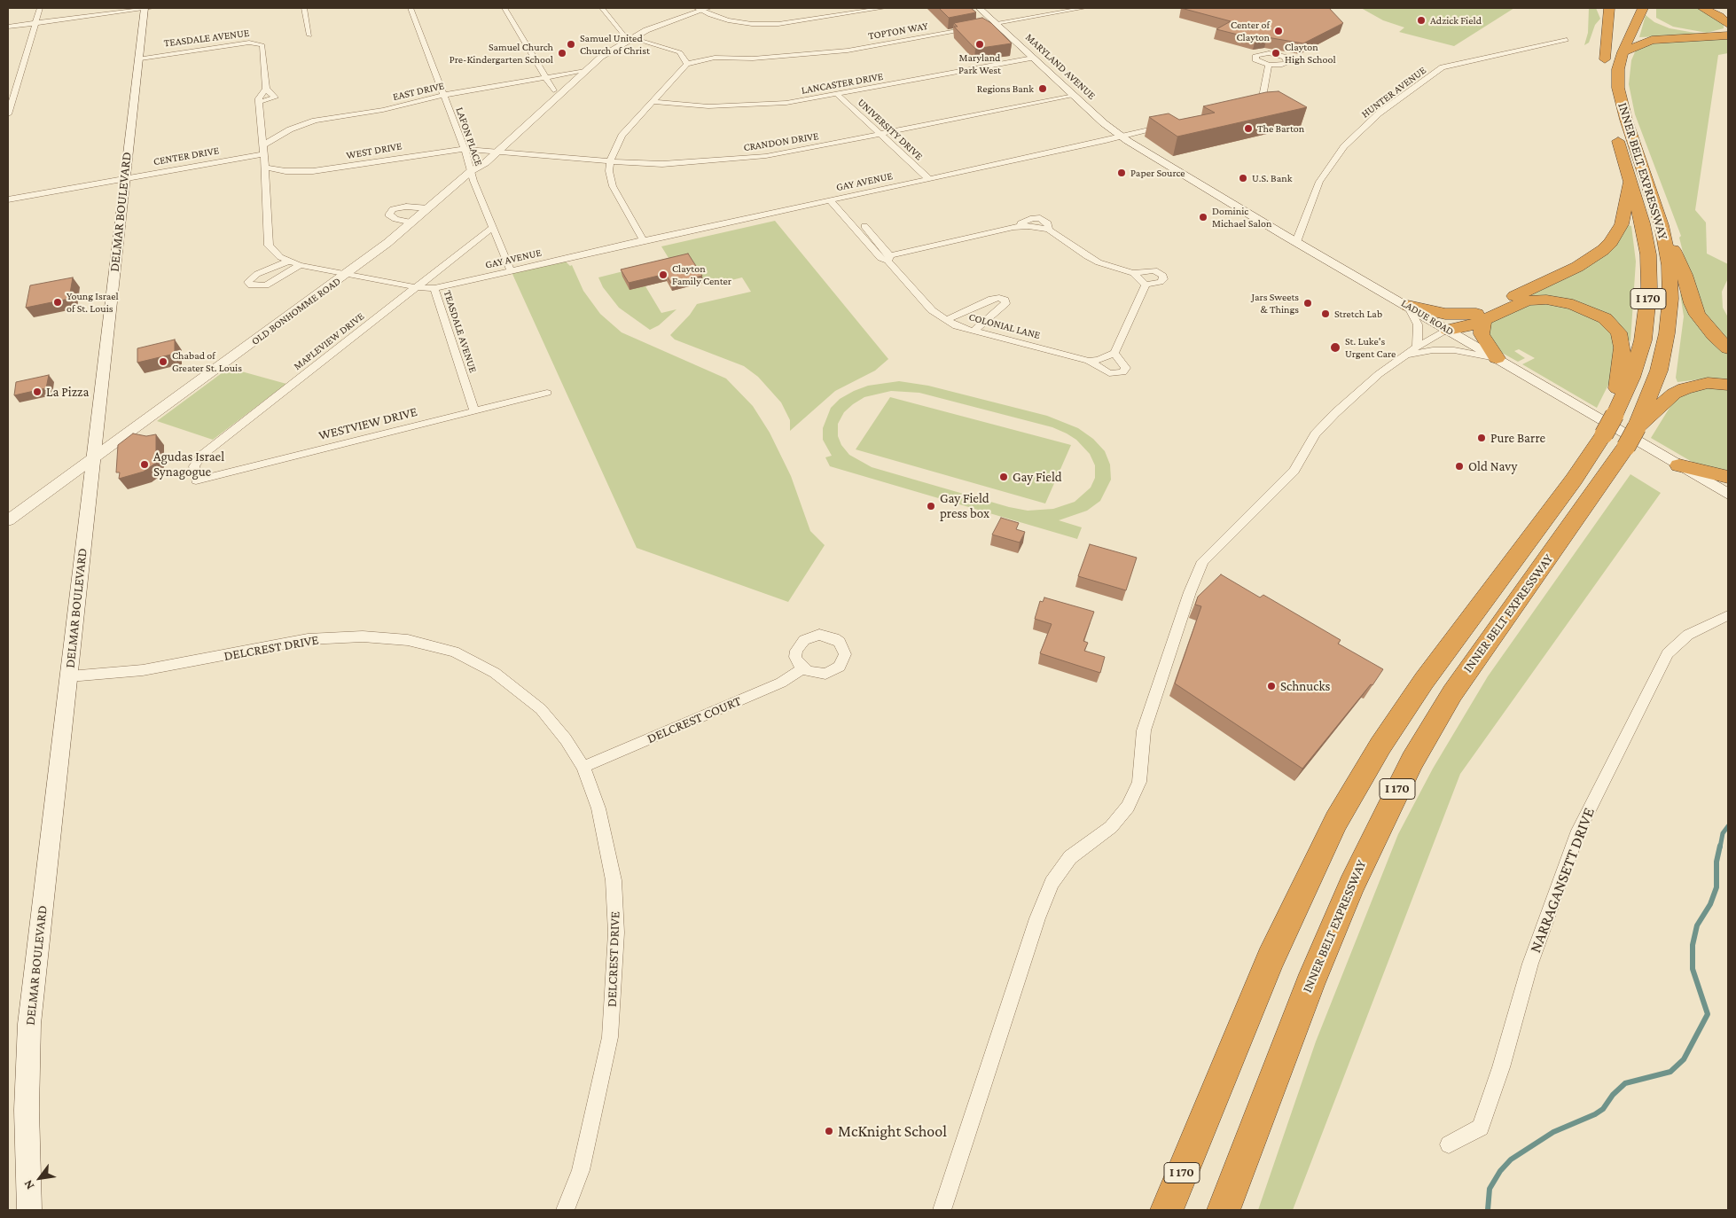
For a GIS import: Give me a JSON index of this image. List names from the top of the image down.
{
  "streets": {
    "highway": ["INNER BELT EXPRESSWAY", "I 170"],
    "main road": ["MARYLAND AVENUE", "DELMAR BOULEVARD", "LADUE ROAD"],
    "street": [
      "TOPTON WAY",
      "TEASDALE AVENUE",
      "LANCASTER DRIVE",
      "EAST DRIVE",
      "HUNTER AVENUE",
      "UNIVERSITY DRIVE",
      "LAFON PLACE",
      "CRANDON DRIVE",
      "WEST DRIVE",
      "CENTER DRIVE",
      "GAY AVENUE",
      "OLD BONHOMME ROAD",
      "COLONIAL LANE",
      "MAPLEVIEW DRIVE",
      "WESTVIEW DRIVE",
      "DELCREST DRIVE",
      "DELCREST COURT",
      "NARRAGANSETT DRIVE"
    ]
  },
  "crossings": [
    ["TOPTON WAY", "MARYLAND AVENUE"],
    ["TEASDALE AVENUE", "EAST DRIVE"],
    ["TEASDALE AVENUE", "WEST DRIVE"],
    ["TEASDALE AVENUE", "CENTER DRIVE"],
    ["TEASDALE AVENUE", "GAY AVENUE"],
    ["TEASDALE AVENUE", "DELMAR BOULEVARD"],
    ["TEASDALE AVENUE", "OLD BONHOMME ROAD"],
    ["TEASDALE AVENUE", "MAPLEVIEW DRIVE"],
    ["TEASDALE AVENUE", "WESTVIEW DRIVE"],
    ["MARYLAND AVENUE", "LANCASTER DRIVE"],
    ["MARYLAND AVENUE", "CRANDON DRIVE"],
    ["MARYLAND AVENUE", "GAY AVENUE"],
    ["MARYLAND AVENUE", "LADUE ROAD"],
    ["LANCASTER DRIVE", "UNIVERSITY DRIVE"],
    ["EAST DRIVE", "LAFON PLACE"],
    ["EAST DRIVE", "CENTER DRIVE"],
    ["HUNTER AVENUE", "LADUE ROAD"],
    ["UNIVERSITY DRIVE", "CRANDON DRIVE"],
    ["UNIVERSITY DRIVE", "GAY AVENUE"],
    ["LAFON PLACE", "WEST DRIVE"],
    ["LAFON PLACE", "GAY AVENUE"],
    ["LAFON PLACE", "OLD BONHOMME ROAD"],
    ["LAFON PLACE", "MAPLEVIEW DRIVE"],
    ["CRANDON DRIVE", "WEST DRIVE"],
    ["CENTER DRIVE", "DELMAR BOULEVARD"],
    ["GAY AVENUE", "LADUE ROAD"],
    ["GAY AVENUE", "COLONIAL LANE"],
    ["DELMAR BOULEVARD", "OLD BONHOMME ROAD"],
    ["DELMAR BOULEVARD", "DELCREST DRIVE"],
    ["MAPLEVIEW DRIVE", "WESTVIEW DRIVE"],
    ["DELCREST DRIVE", "DELCREST COURT"]
  ],
  "places": [
    "Adzick Field",
    "Center of Clayton",
    "Samuel United Church of Christ",
    "Maryland Park West",
    "Samuel Church Pre-Kindergarten School",
    "Clayton High School",
    "Regions Bank",
    "The Barton",
    "Paper Source",
    "U.S. Bank",
    "Dominic Michael Salon",
    "Clayton Family Center",
    "Young Israel of St. Louis",
    "Jars Sweets & Things",
    "Stretch Lab",
    "St. Luke's Urgent Care",
    "Chabad of Greater St. Louis",
    "La Pizza",
    "Pure Barre",
    "Agudas Israel Synagogue",
    "Old Navy",
    "Gay Field",
    "Gay Field press box",
    "Schnucks",
    "McKnight School"
  ],
  "north": "bottom left"
}
